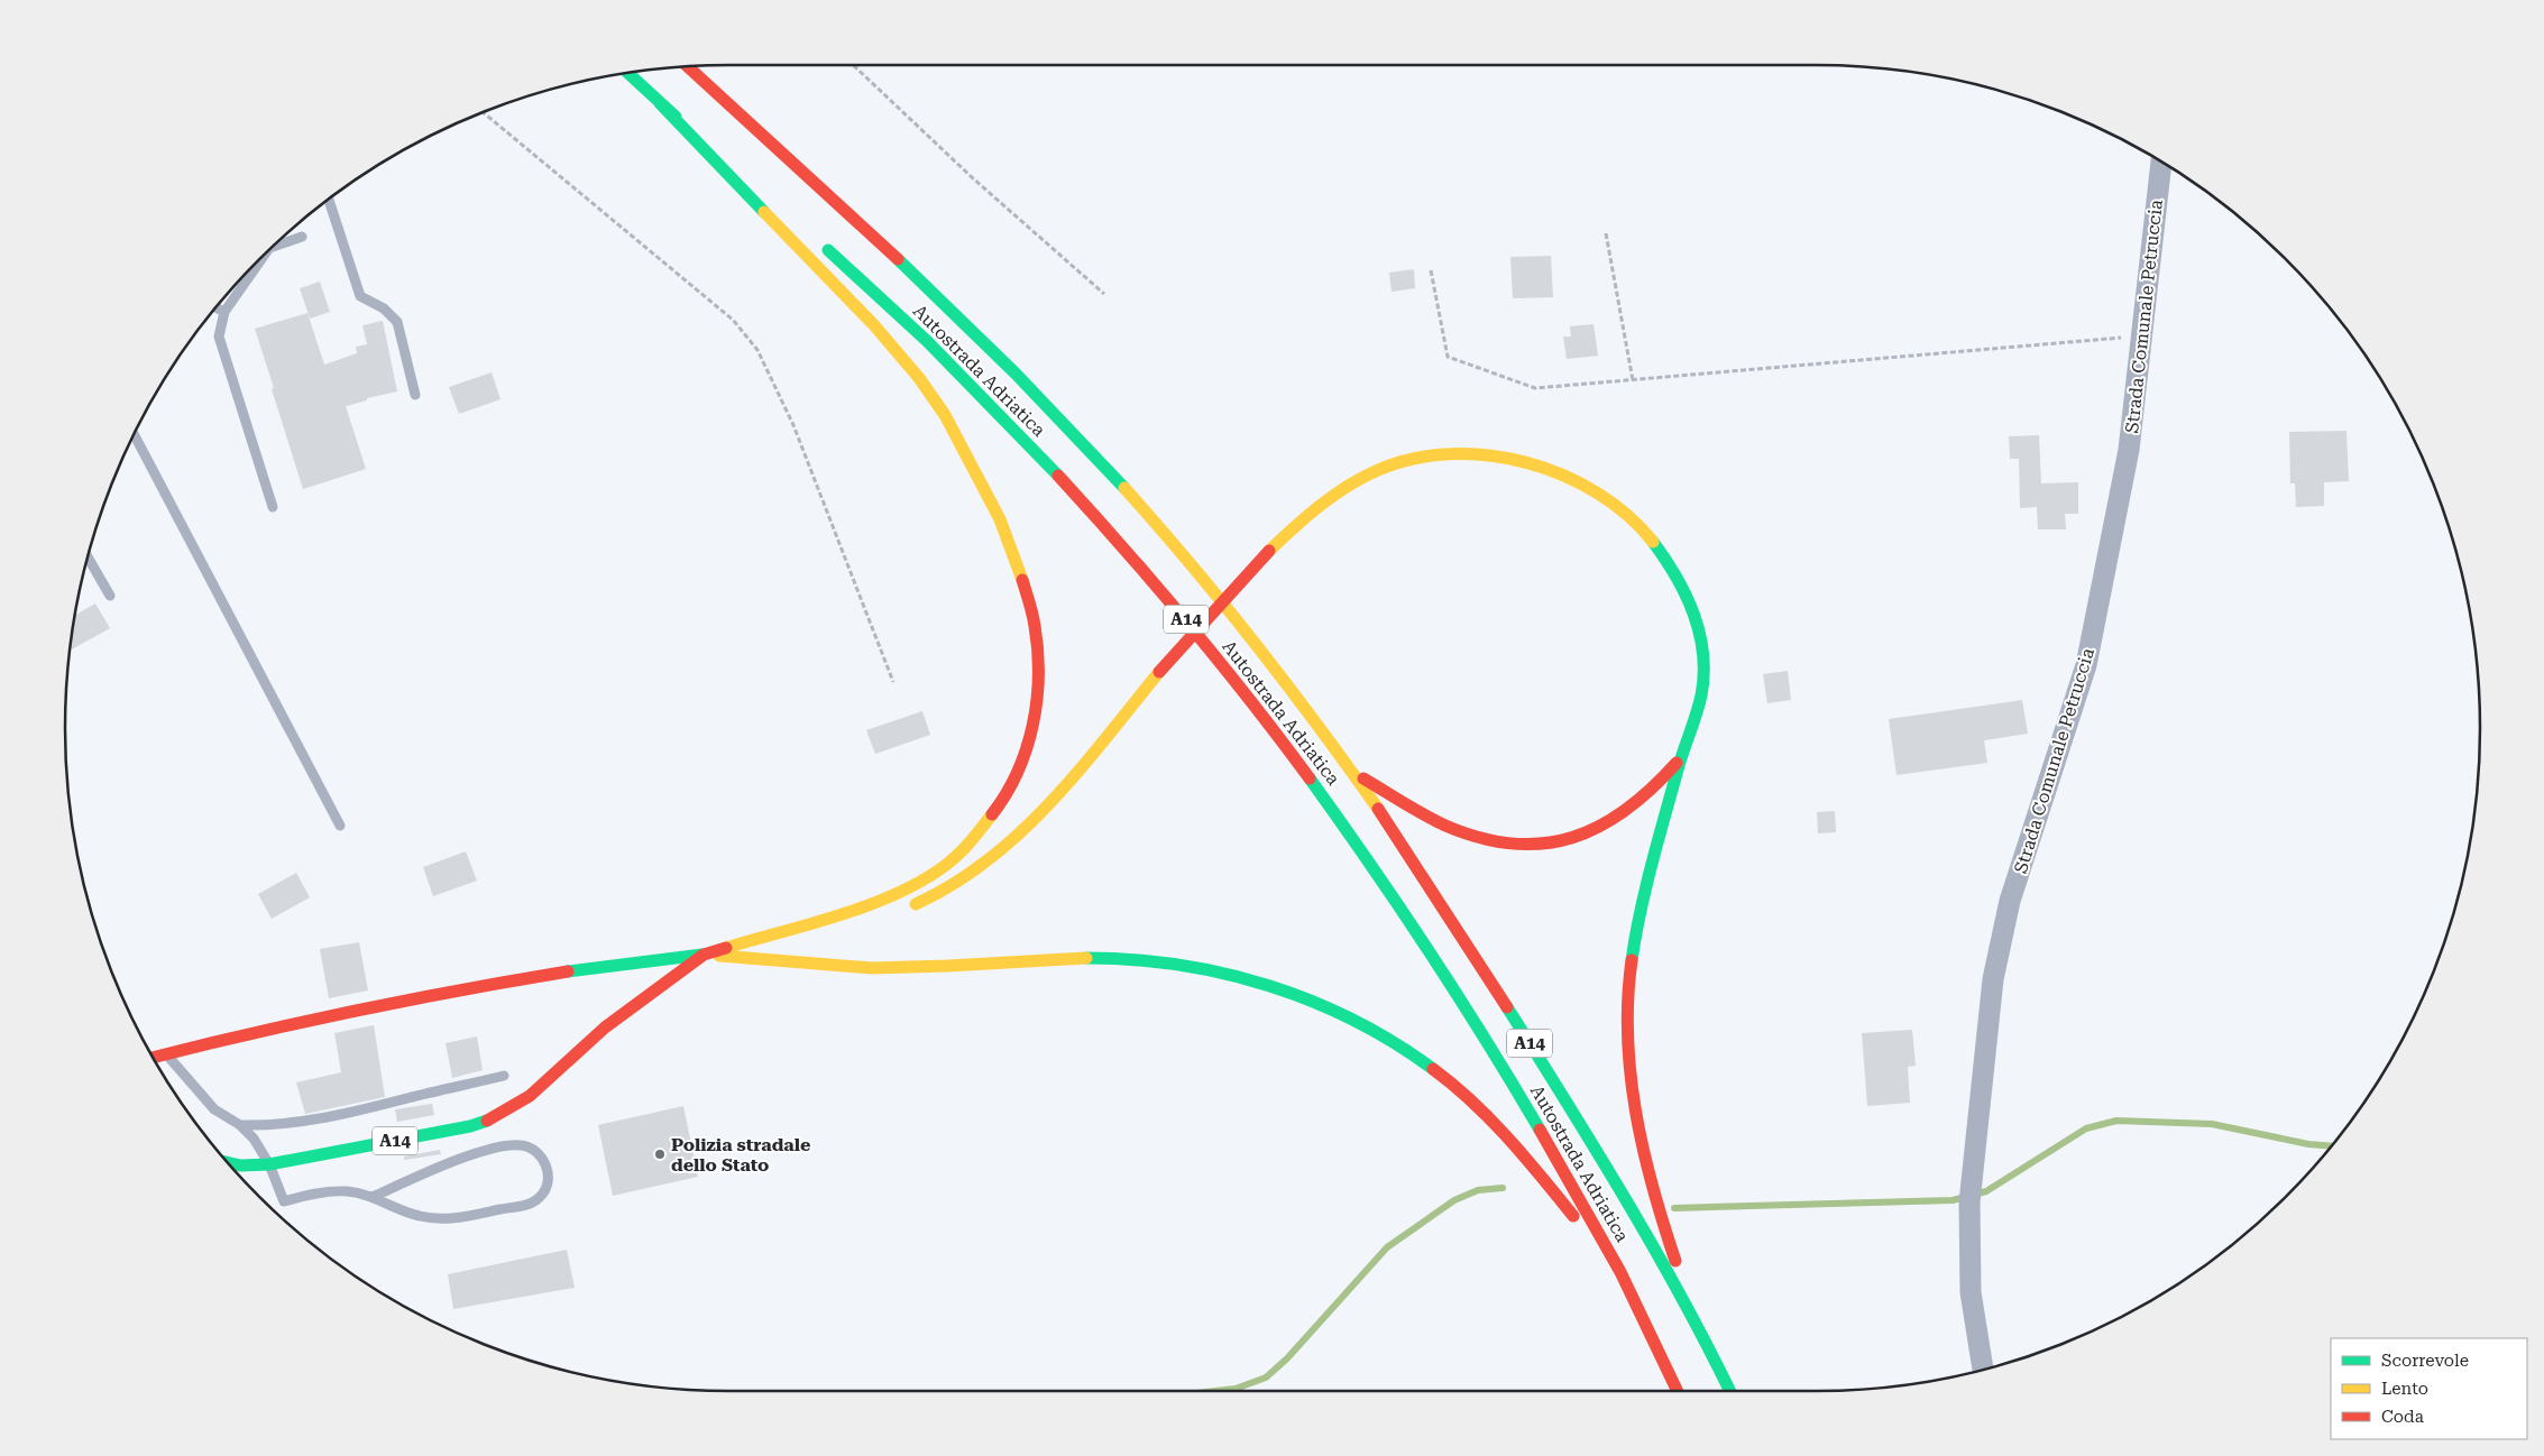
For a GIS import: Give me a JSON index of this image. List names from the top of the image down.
{
  "streets": {
    "highway": ["Autostrada Adriatica", "A14"],
    "street": ["Strada Comunale Petruccia"]
  },
  "crossings": [
    ["Autostrada Adriatica", "A14"]
  ],
  "places": ["Polizia stradale dello Stato"],
  "legend": ["Scorrevole", "Lento", "Coda"]
}
